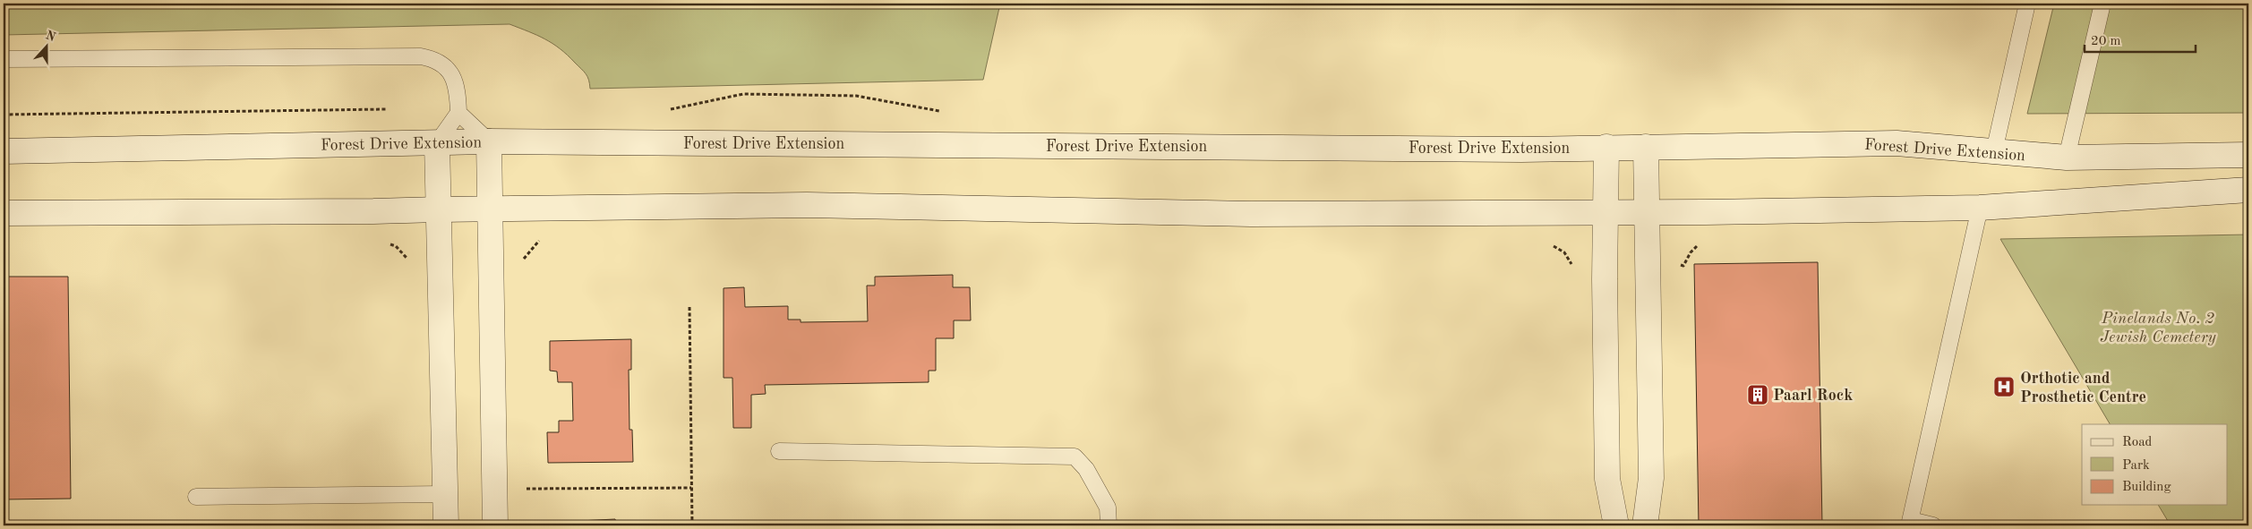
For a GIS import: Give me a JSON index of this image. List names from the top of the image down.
{
  "streets": {
    "street": ["Forest Drive Extension"]
  },
  "parks": ["Pinelands No. 2 Jewish Cemetery"],
  "places": {
    "hospital": ["Orthotic and Prosthetic Centre"],
    "building": ["Paarl Rock"]
  },
  "legend": ["Road", "Park", "Building"],
  "scale_bar": "20 m",
  "north": "top"
}
